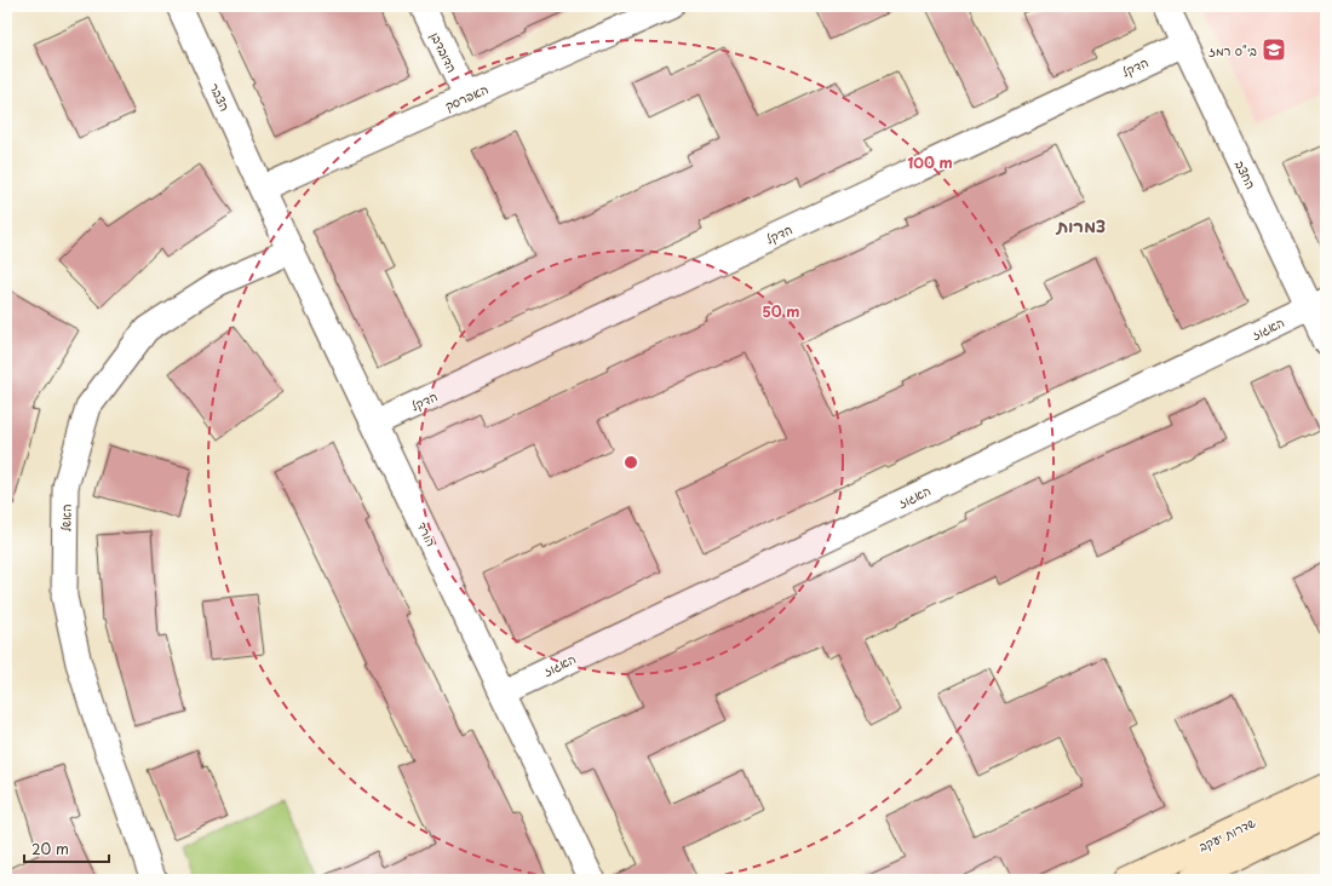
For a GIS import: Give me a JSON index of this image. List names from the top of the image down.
{
  "streets": {
    "street": [
      "הדובדבן",
      "הדקל",
      "הצבר",
      "האפרסק",
      "החצב",
      "האגוז",
      "האשל",
      "הורד",
      "שדרות יעקב"
    ]
  },
  "crossings": [
    ["הדובדבן", "האפרסק"],
    ["הדקל", "החצב"],
    ["הדקל", "הורד"],
    ["הצבר", "האפרסק"],
    ["הצבר", "הורד"],
    ["האפרסק", "הורד"],
    ["החצב", "האגוז"],
    ["האגוז", "הורד"],
    ["האשל", "הורד"]
  ],
  "districts": ["צמרות"],
  "places": {
    "school or university": ["בי\"ס רמז"]
  },
  "scale_bar": "20 m",
  "rings": ["100 m", "50 m"]
}
